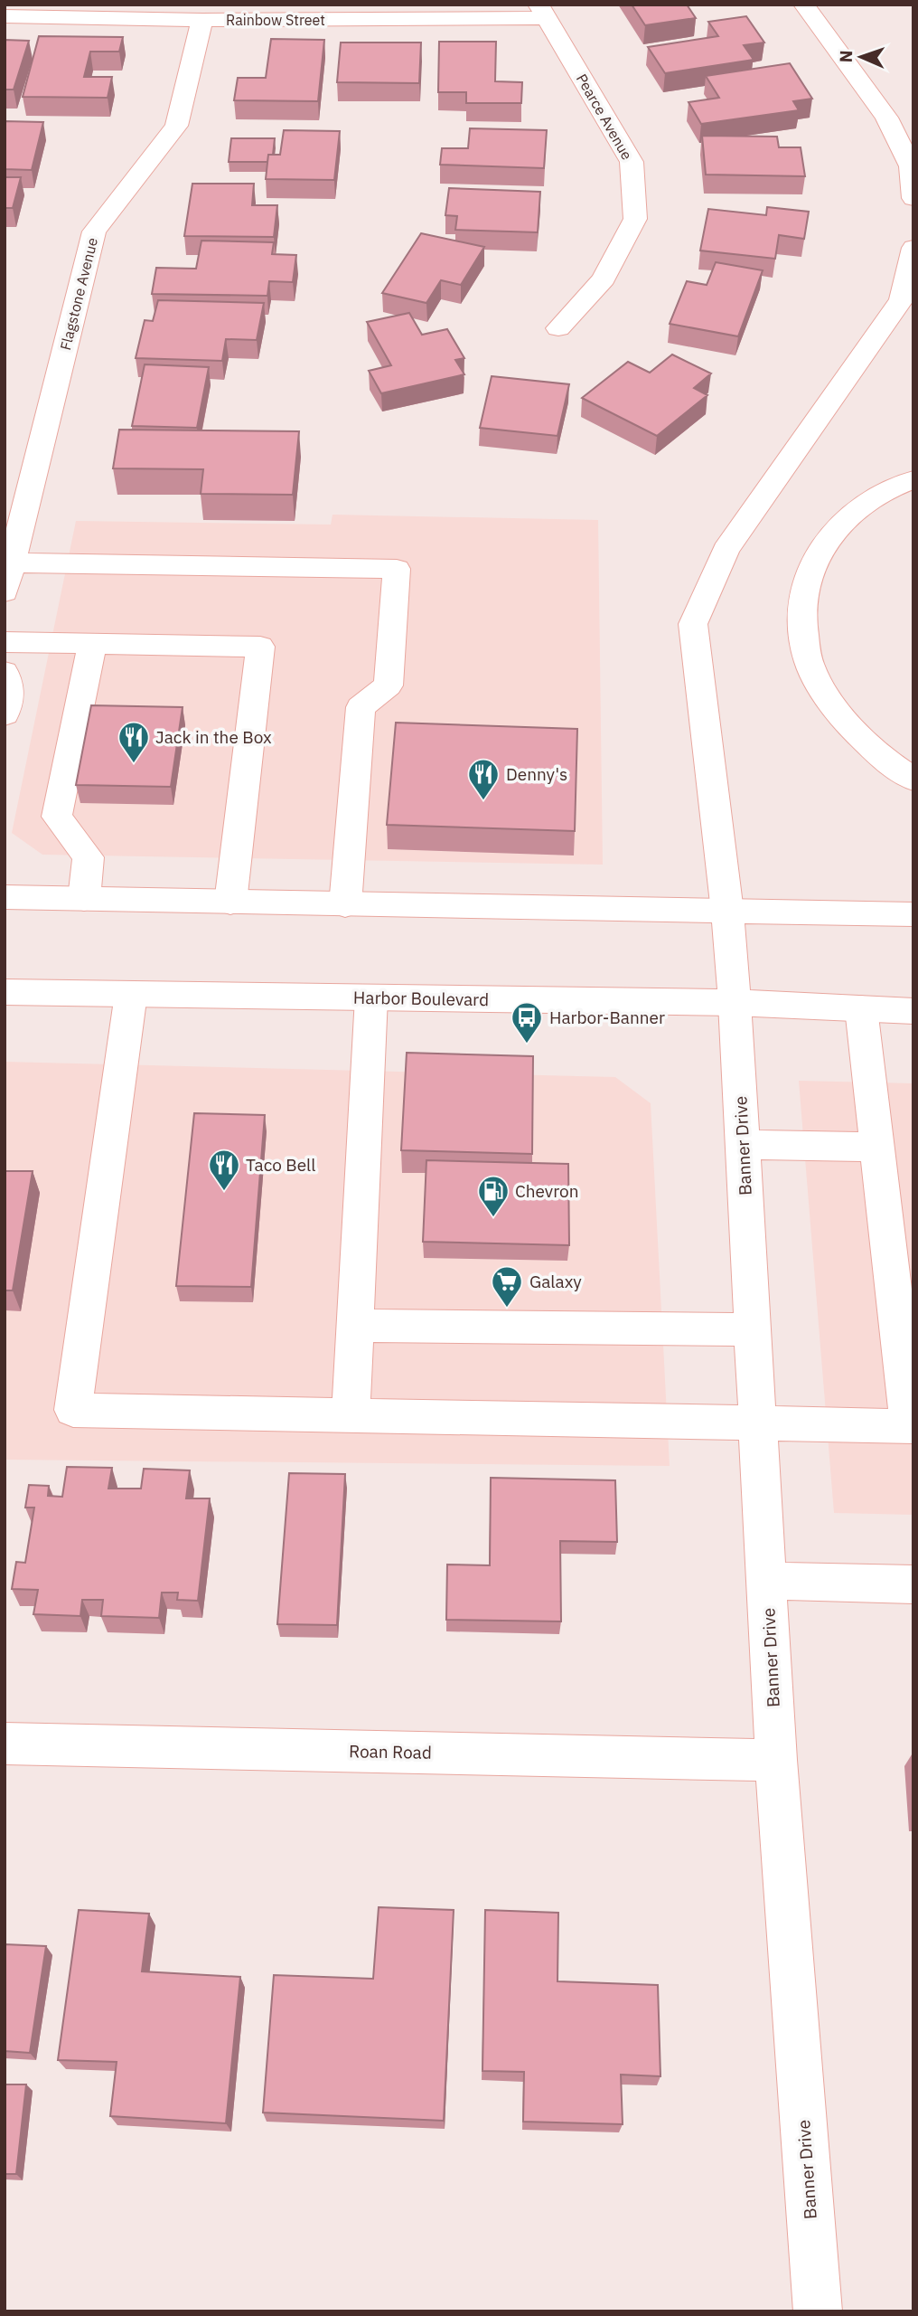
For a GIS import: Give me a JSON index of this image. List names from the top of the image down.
{
  "streets": {
    "main road": [
      "Rainbow Street",
      "Pearce Avenue",
      "Flagstone Avenue",
      "Harbor Boulevard",
      "Banner Drive",
      "Roan Road"
    ]
  },
  "crossings": [
    ["Rainbow Street", "Pearce Avenue"],
    ["Rainbow Street", "Flagstone Avenue"],
    ["Harbor Boulevard", "Banner Drive"],
    ["Banner Drive", "Roan Road"]
  ],
  "places": {
    "restaurant": ["Jack in the Box", "Denny's", "Taco Bell"],
    "bus stop": ["Harbor-Banner"],
    "fuel station": ["Chevron"],
    "supermarket": ["Galaxy"]
  },
  "north": "left"
}
